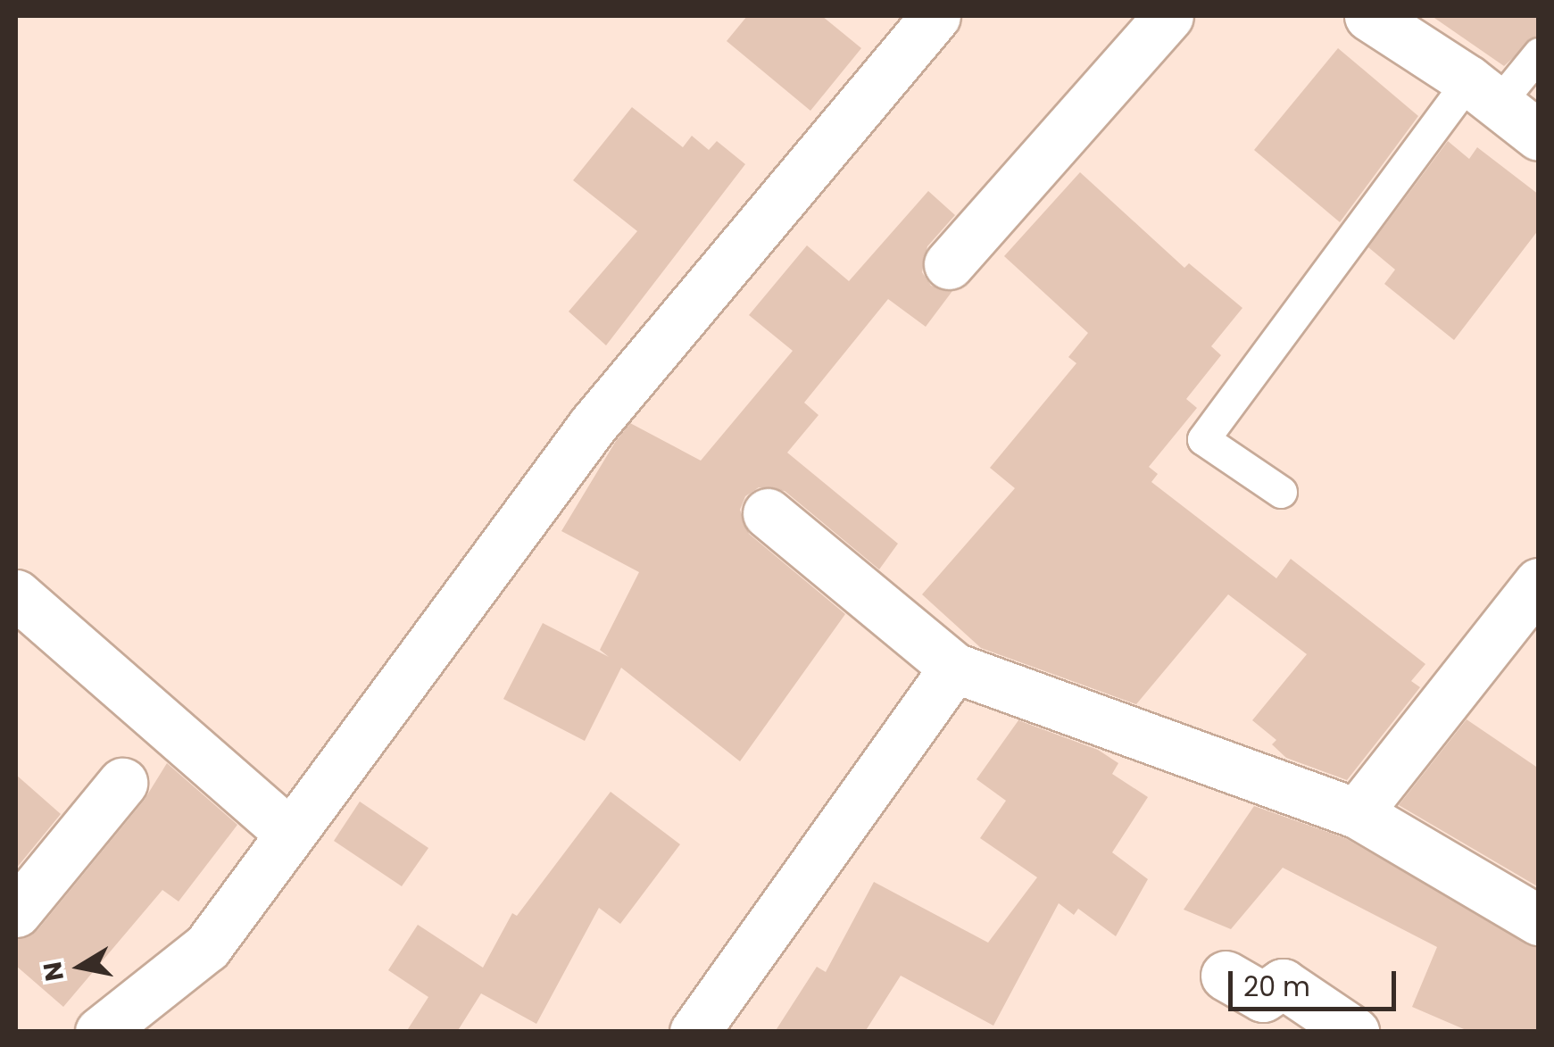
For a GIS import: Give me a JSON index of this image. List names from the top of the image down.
{
  "scale_bar": "20 m",
  "north": "left"
}
